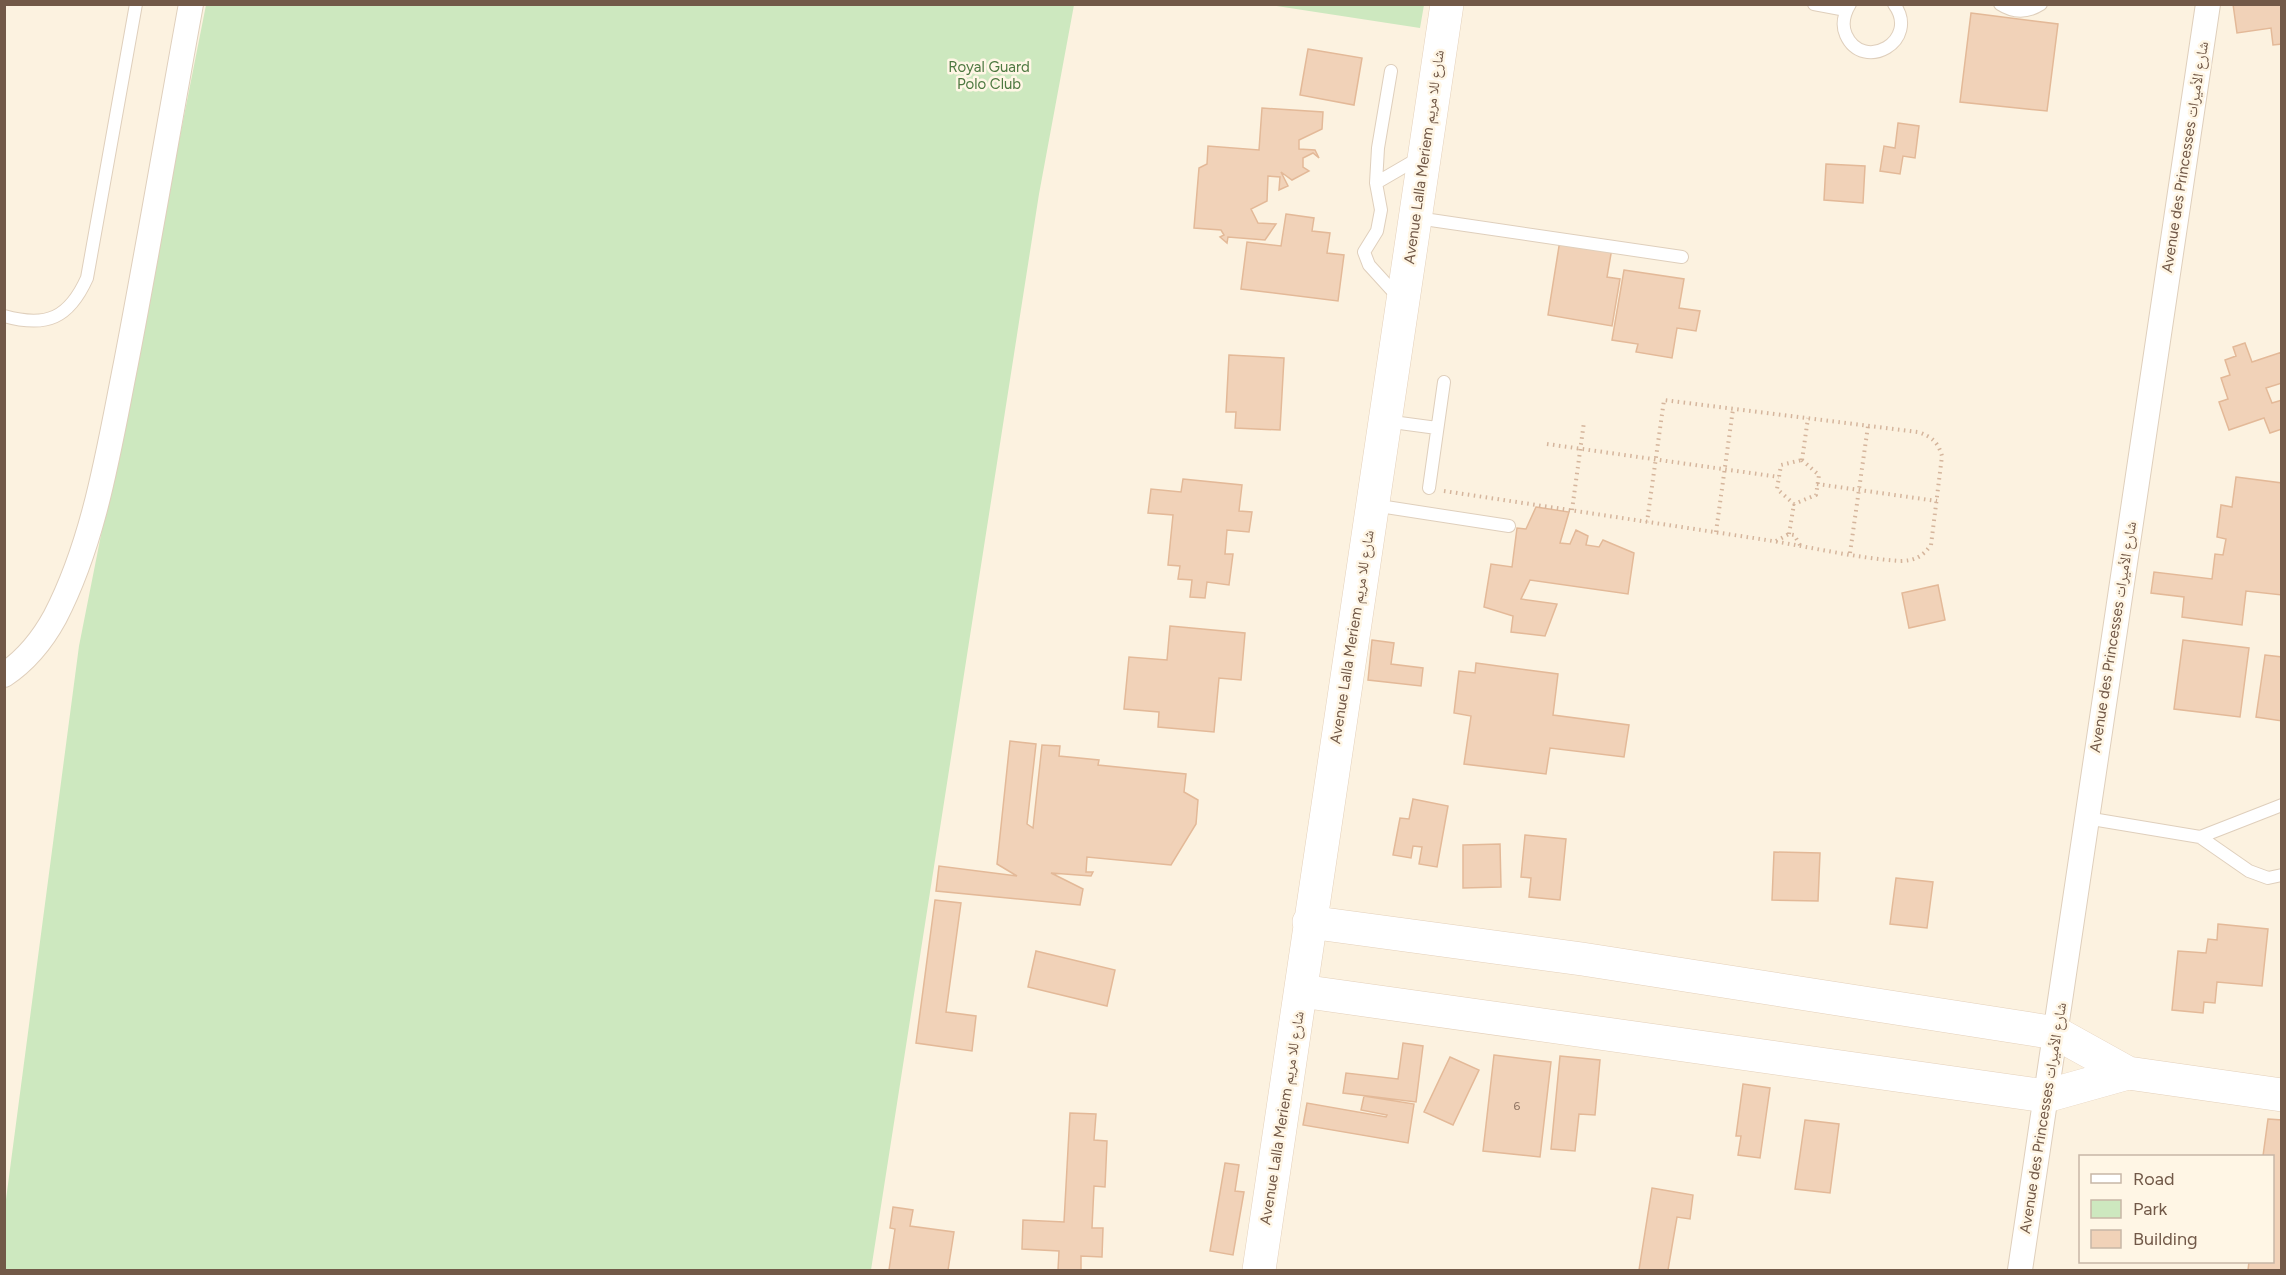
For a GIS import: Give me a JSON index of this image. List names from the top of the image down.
{
  "streets": {
    "street": ["Avenue Lalla Meriem شارع للا مريم", "Avenue des Princesses شارع الأميرات"]
  },
  "parks": ["Royal Guard Polo Club"],
  "house_numbers": ["6"],
  "legend": ["Road", "Park", "Building"]
}
